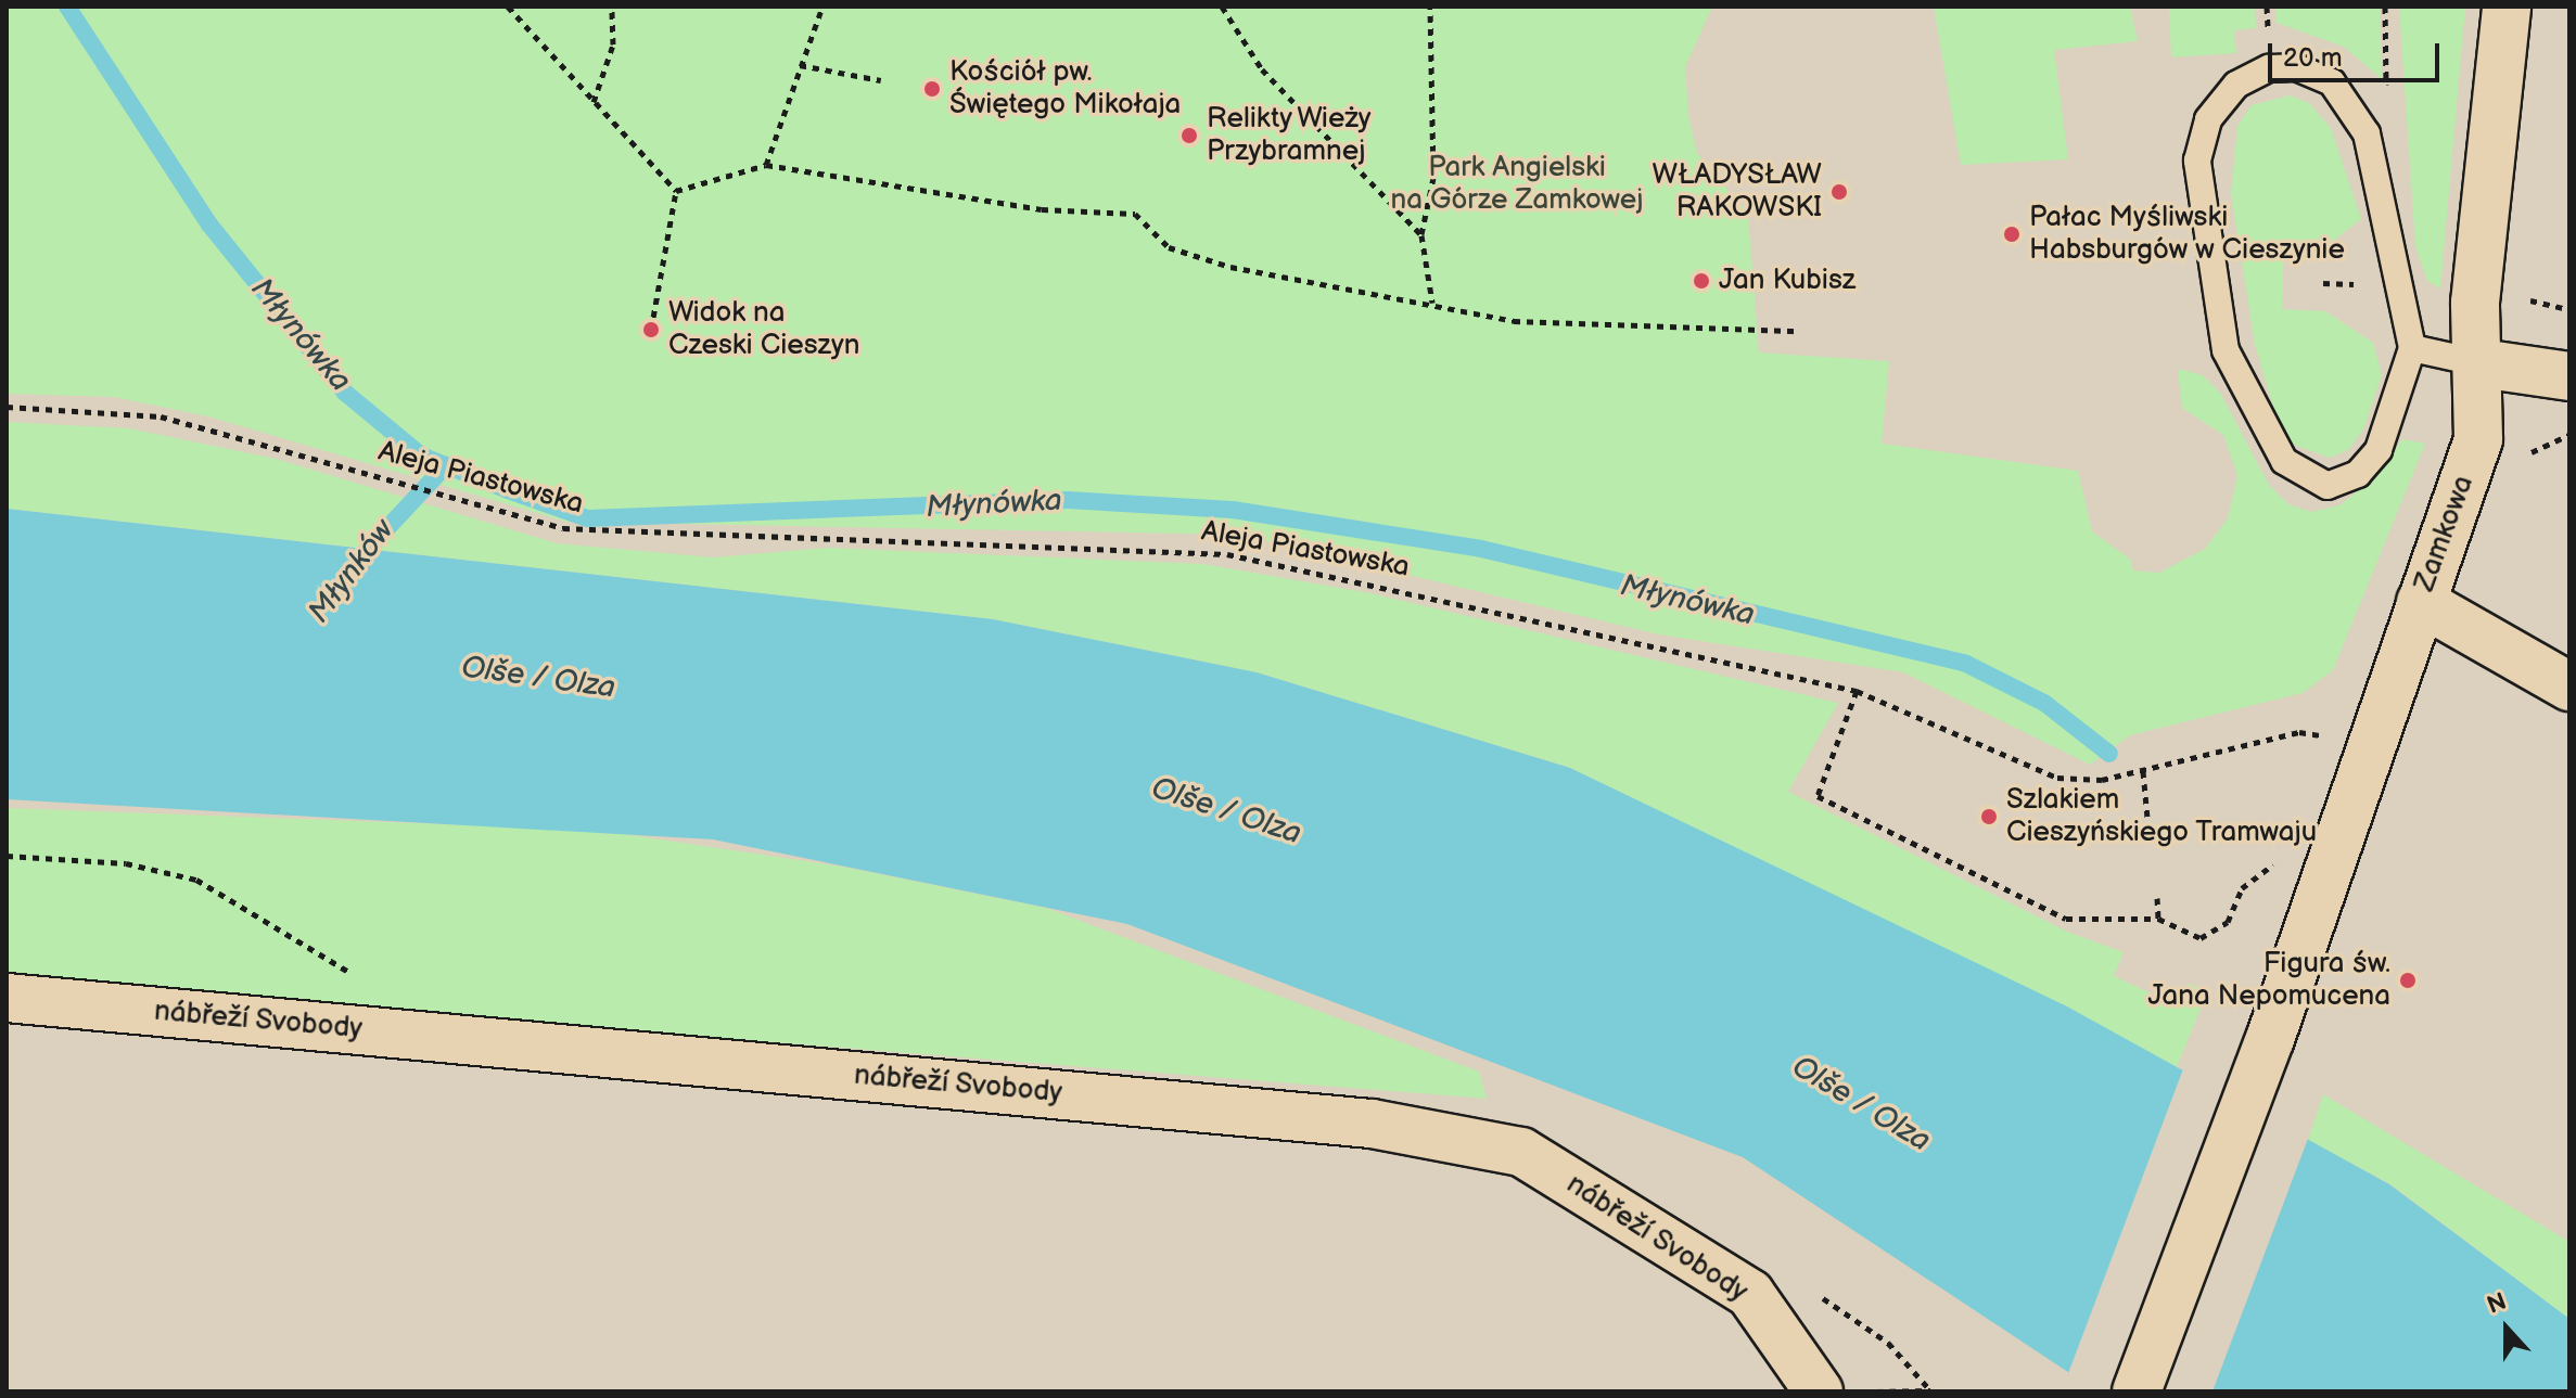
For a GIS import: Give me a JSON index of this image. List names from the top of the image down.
{
  "streets": {
    "street": ["Zamkowa", "nábřeží Svobody"],
    "path": ["Aleja Piastowska"]
  },
  "crossings": [
    ["Aleja Piastowska", "Zamkowa"]
  ],
  "water": ["Młynówka", "Młynków", "Olše / Olza"],
  "parks": ["Park Angielski na Górze Zamkowej"],
  "places": [
    "Kościół pw. Świętego Mikołaja",
    "Relikty Wieży Przybramnej",
    "WŁADYSŁAW RAKOWSKI",
    "Pałac Myśliwski Habsburgów w Cieszynie",
    "Jan Kubisz",
    "Widok na Czeski Cieszyn",
    "Szlakiem Cieszyńskiego Tramwaju",
    "Figura św. Jana Nepomucena"
  ],
  "scale_bar": "20 m",
  "north": "top"
}
